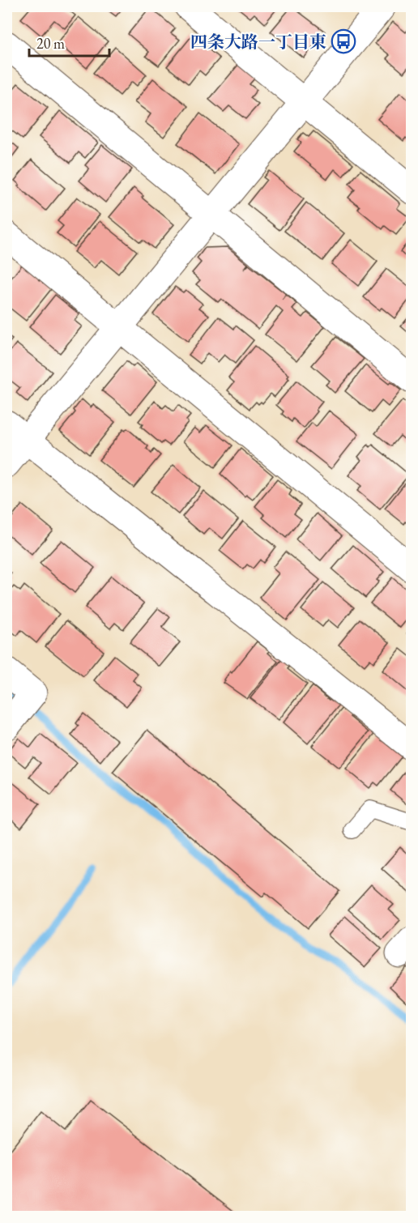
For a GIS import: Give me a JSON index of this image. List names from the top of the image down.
{
  "places": {
    "bus stop": ["四条大路一丁目東"]
  },
  "scale_bar": "20 m"
}
